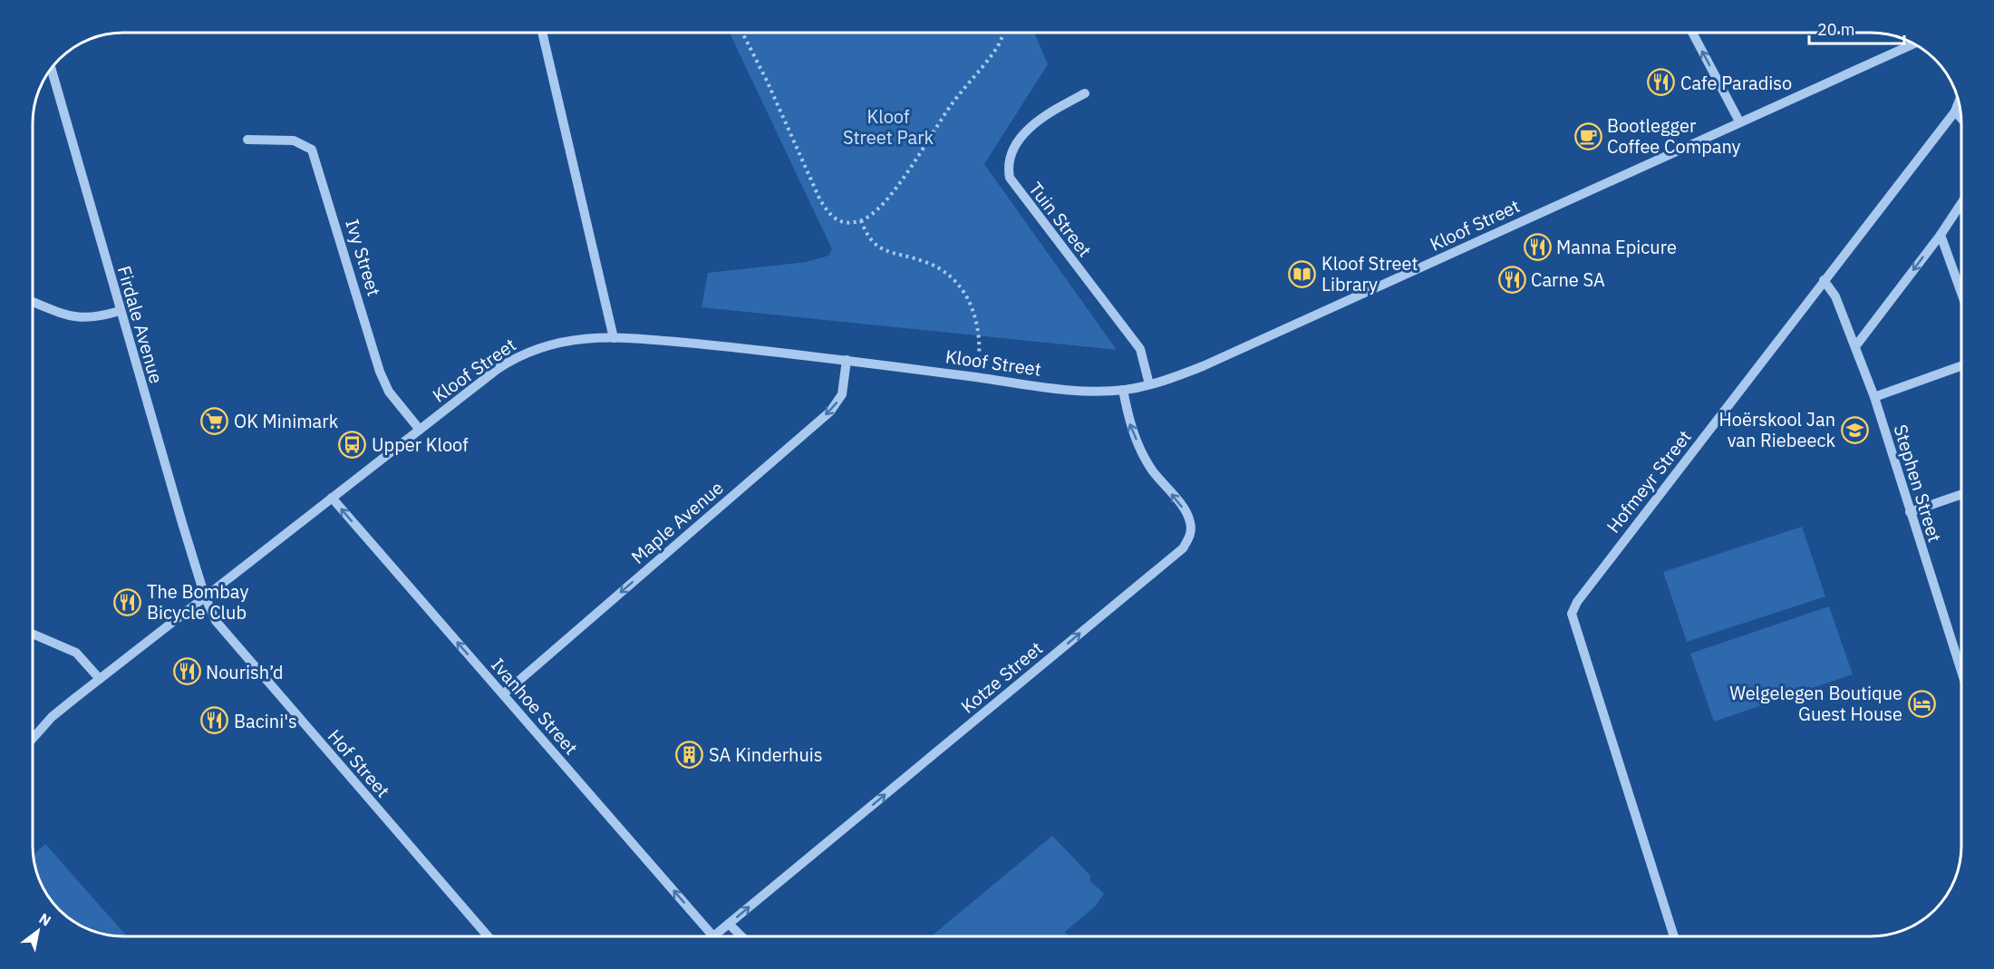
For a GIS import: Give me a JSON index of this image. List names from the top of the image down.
{
  "streets": {
    "street": [
      "Tuin Street",
      "Kloof Street",
      "Ivy Street",
      "Firdale Avenue",
      "Hofmeyr Street",
      "Stephen Street",
      "Maple Avenue",
      "Kotze Street",
      "Ivanhoe Street",
      "Hof Street"
    ]
  },
  "crossings": [
    ["Tuin Street", "Kloof Street"],
    ["Kloof Street", "Ivy Street"],
    ["Kloof Street", "Firdale Avenue"],
    ["Kloof Street", "Maple Avenue"],
    ["Kloof Street", "Kotze Street"],
    ["Kloof Street", "Ivanhoe Street"],
    ["Kloof Street", "Hof Street"],
    ["Firdale Avenue", "Hof Street"],
    ["Hofmeyr Street", "Stephen Street"],
    ["Maple Avenue", "Ivanhoe Street"],
    ["Kotze Street", "Ivanhoe Street"]
  ],
  "one_way": ["Maple Avenue", "Kotze Street", "Ivanhoe Street"],
  "parks": ["Kloof Street Park"],
  "places": {
    "restaurant": [
      "Cafe Paradiso",
      "Manna Epicure",
      "Carne SA",
      "The Bombay Bicycle Club",
      "Nourish’d",
      "Bacini's"
    ],
    "cafe": ["Bootlegger Coffee Company"],
    "library": ["Kloof Street Library"],
    "supermarket": ["OK Minimark"],
    "school or university": ["Hoërskool Jan van Riebeeck"],
    "bus stop": ["Upper Kloof"],
    "hotel": ["Welgelegen Boutique Guest House"],
    "building": ["SA Kinderhuis"]
  },
  "scale_bar": "20 m",
  "north": "top right"
}
